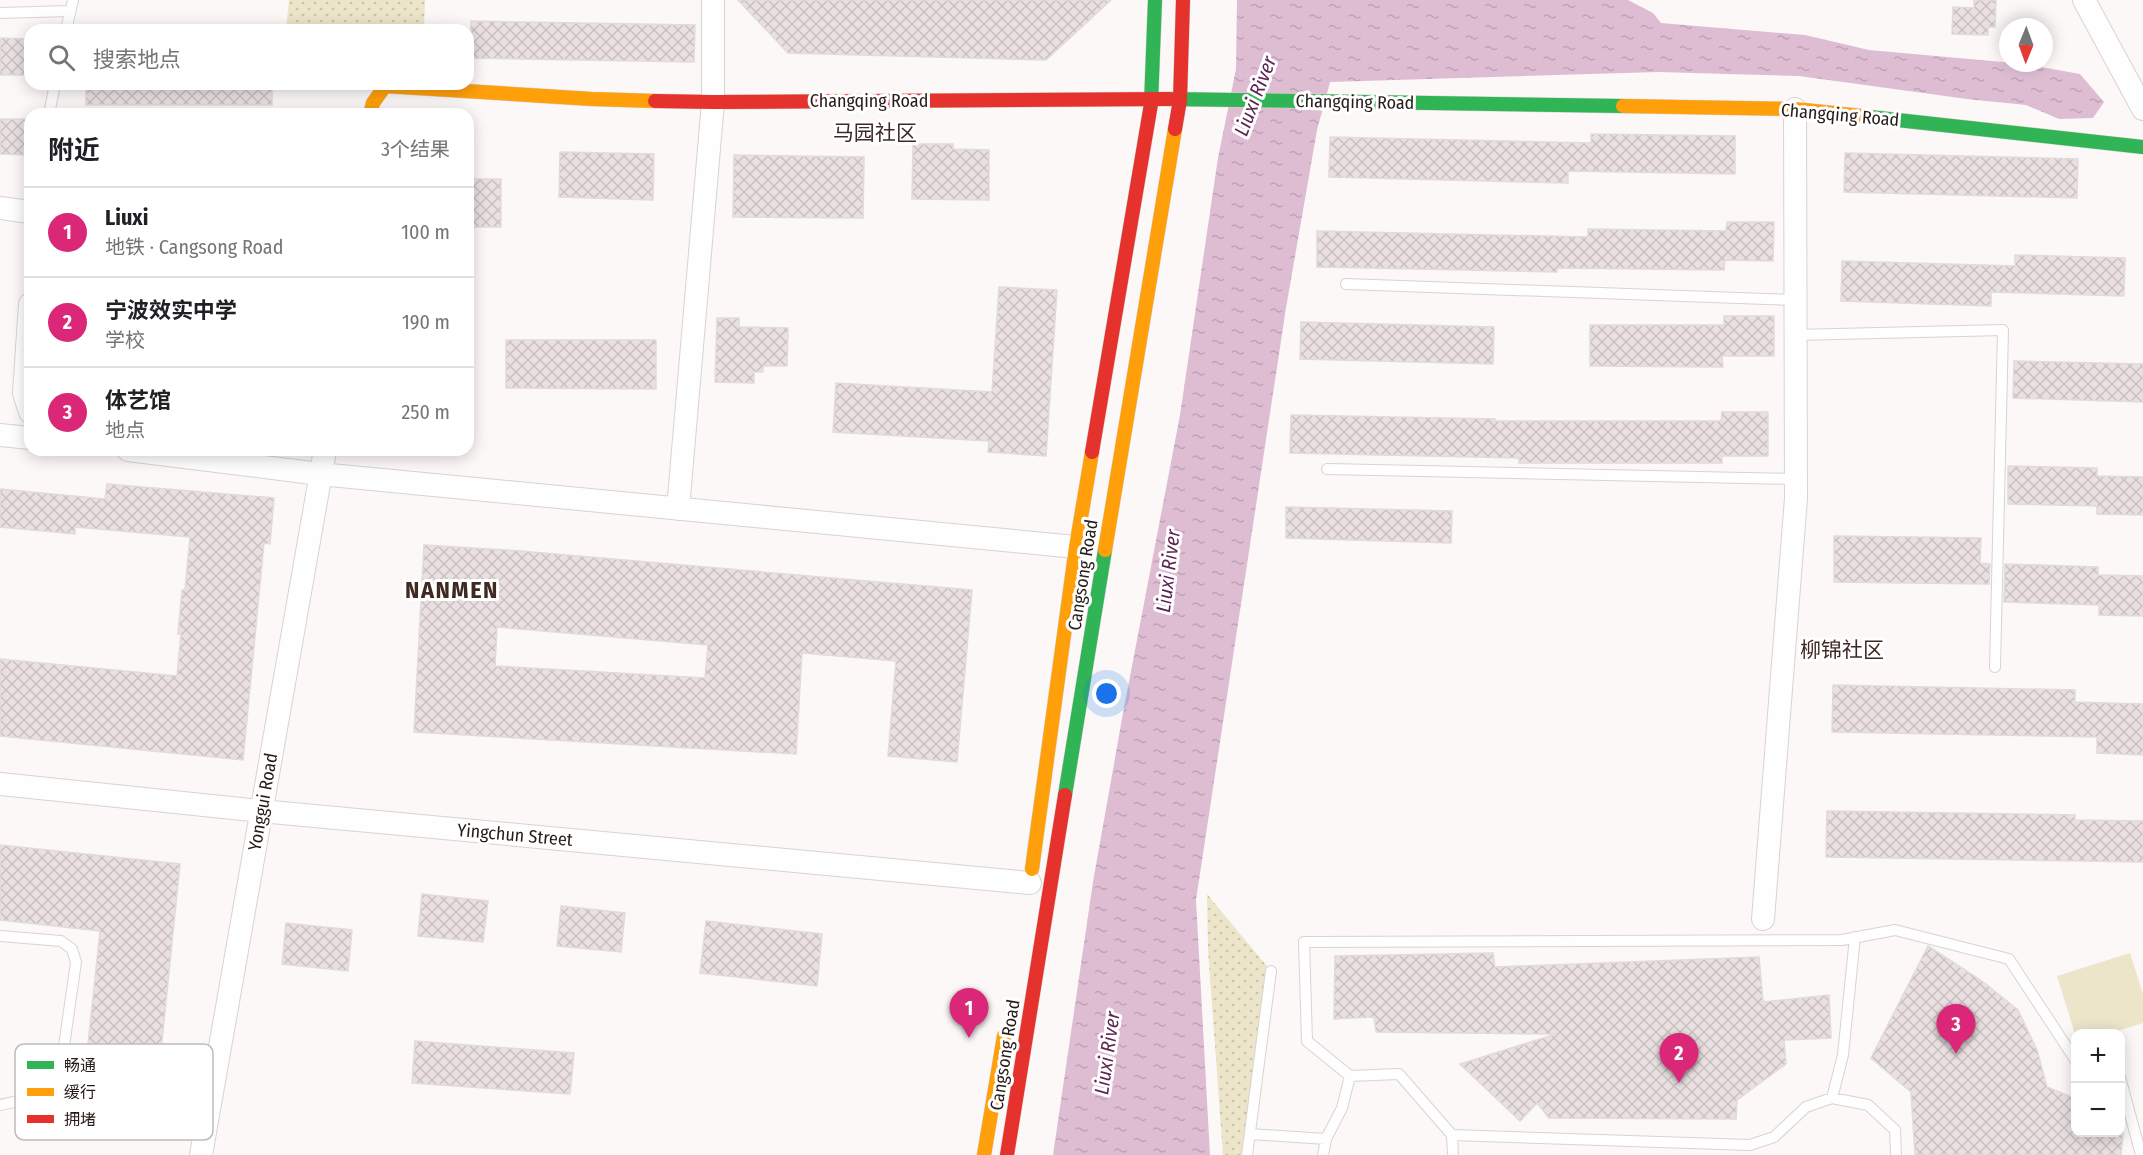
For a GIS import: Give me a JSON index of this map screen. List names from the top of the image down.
{
  "streets": {
    "main road": ["Changqing Road", "Cangsong Road"],
    "street": ["Yonggui Road", "Yingchun Street"]
  },
  "crossings": [
    ["Changqing Road", "Cangsong Road"],
    ["Cangsong Road", "Yingchun Street"],
    ["Yonggui Road", "Yingchun Street"]
  ],
  "districts": ["马园社区", "NANMEN", "柳锦社区"],
  "water": ["Liuxi River"],
  "legend": ["畅通", "缓行", "拥堵"],
  "north": "bottom",
  "page": {
    "search": "搜索地点",
    "heading": ["附近", "3个结果"],
    "list": [
      {
        "mark": "1",
        "name": "Liuxi",
        "note": "地铁 · Cangsong Road",
        "value": "100 m"
      },
      {
        "mark": "2",
        "name": "宁波效实中学",
        "note": "学校",
        "value": "190 m"
      },
      {
        "mark": "3",
        "name": "体艺馆",
        "note": "地点",
        "value": "250 m"
      }
    ],
    "pins": ["1", "3", "2"],
    "map_buttons": ["+", "−"]
  }
}
